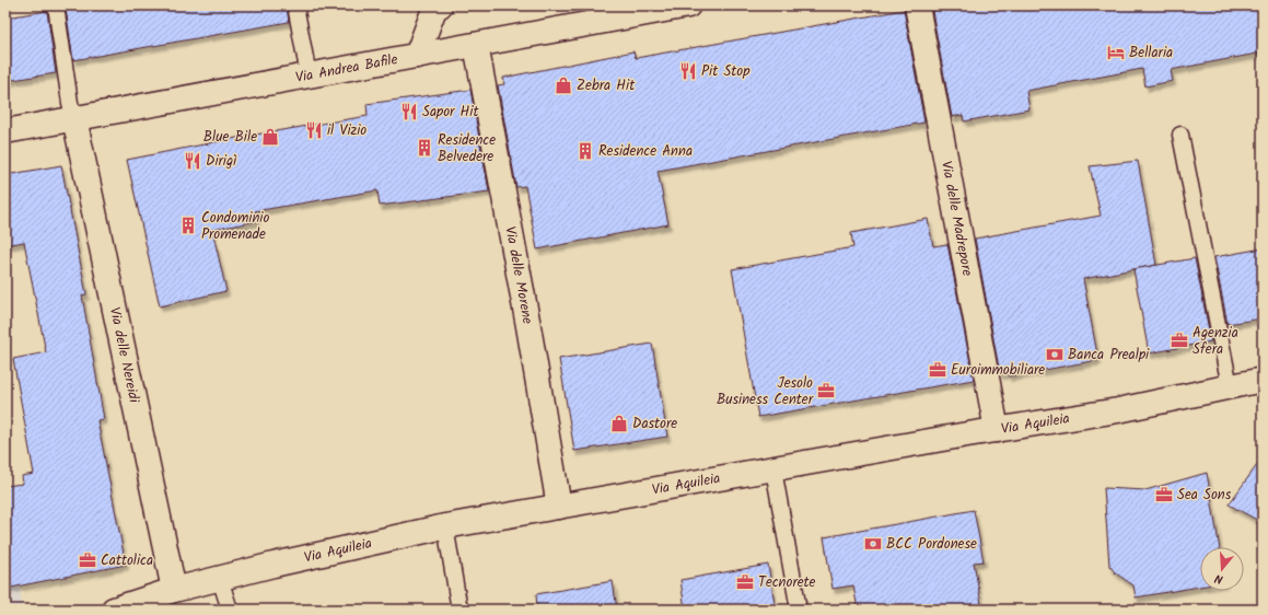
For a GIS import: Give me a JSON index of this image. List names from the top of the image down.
{
  "streets": {
    "street": [
      "Via Andrea Bafile",
      "Via delle Madrepore",
      "Via delle Morene",
      "Via delle Nereidi",
      "Via Aquileia"
    ]
  },
  "crossings": [
    ["Via Andrea Bafile", "Via delle Morene"],
    ["Via Andrea Bafile", "Via delle Nereidi"],
    ["Via delle Madrepore", "Via Aquileia"],
    ["Via delle Morene", "Via Aquileia"],
    ["Via delle Nereidi", "Via Aquileia"]
  ],
  "places": {
    "hotel": ["Bellaria"],
    "restaurant": [
      "Pit Stop",
      "Sapor Hit",
      "il Vizio",
      "Dirigì"
    ],
    "shop": ["Zebra Hit", "Blue Bile", "Dastore"],
    "building": ["Residence Belvedere", "Residence Anna", "Condominio Promenade"],
    "office": [
      "Agenzia Sfera",
      "Euroimmobiliare",
      "Jesolo Business Center",
      "Sea Sons",
      "Cattolica",
      "Tecnorete"
    ],
    "bank": ["Banca Prealpi", "BCC Pordonese"]
  },
  "north": "bottom"
}
